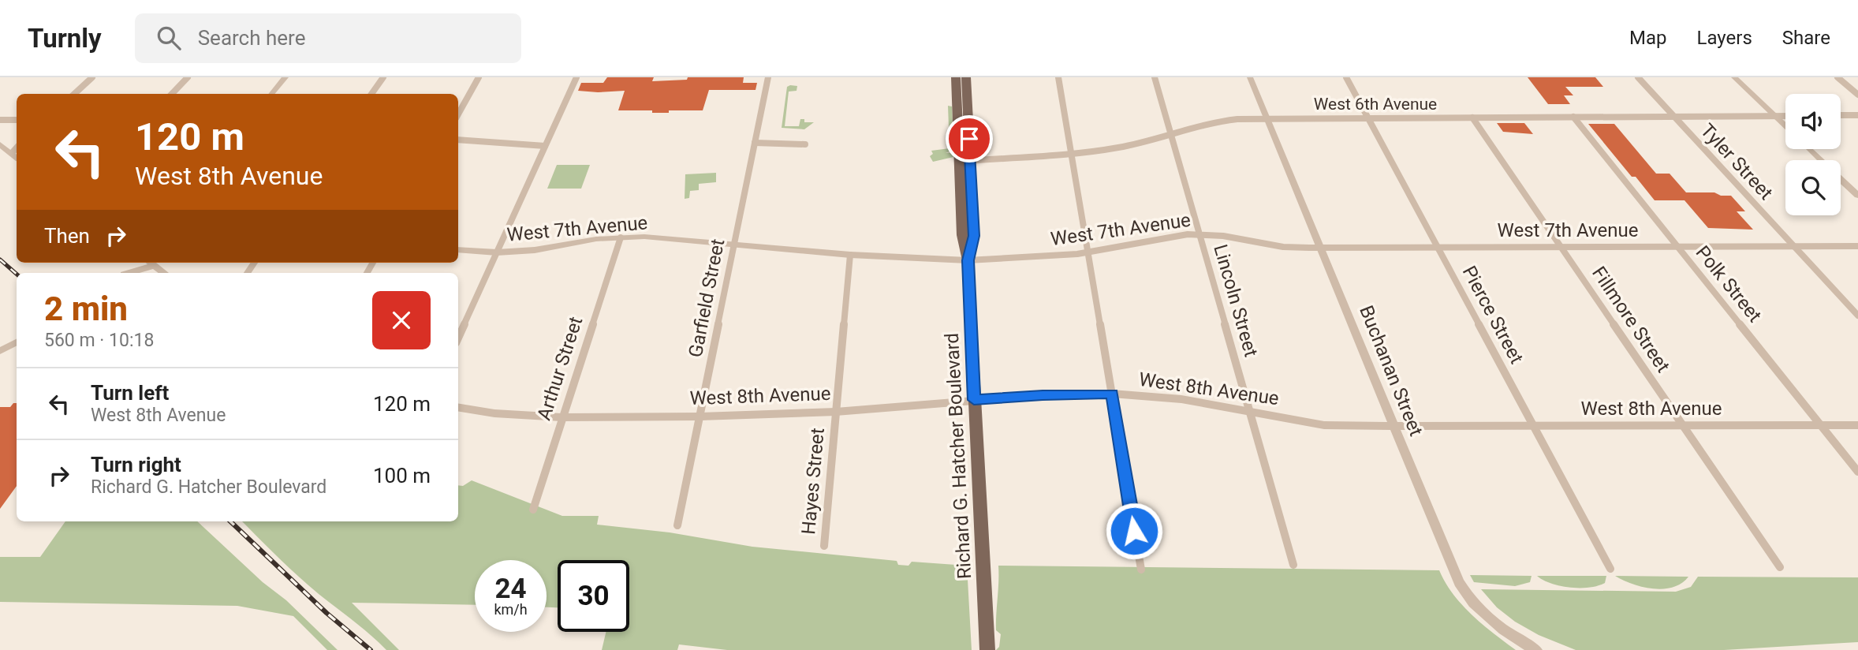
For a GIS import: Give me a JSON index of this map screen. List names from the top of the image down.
{
  "streets": {
    "main road": ["Richard G. Hatcher Boulevard"],
    "street": [
      "West 6th Avenue",
      "Tyler Street",
      "West 7th Avenue",
      "Polk Street",
      "Garfield Street",
      "Lincoln Street",
      "Pierce Street",
      "Fillmore Street",
      "Arthur Street",
      "Buchanan Street",
      "West 8th Avenue",
      "Hayes Street"
    ]
  },
  "crossings": [
    ["West 6th Avenue", "Tyler Street"],
    ["West 6th Avenue", "Polk Street"],
    ["West 6th Avenue", "Lincoln Street"],
    ["West 6th Avenue", "Pierce Street"],
    ["West 6th Avenue", "Fillmore Street"],
    ["West 6th Avenue", "Buchanan Street"],
    ["West 6th Avenue", "Richard G. Hatcher Boulevard"],
    ["Tyler Street", "West 7th Avenue"],
    ["West 7th Avenue", "Polk Street"],
    ["West 7th Avenue", "Garfield Street"],
    ["West 7th Avenue", "Lincoln Street"],
    ["West 7th Avenue", "Pierce Street"],
    ["West 7th Avenue", "Fillmore Street"],
    ["West 7th Avenue", "Arthur Street"],
    ["West 7th Avenue", "Buchanan Street"],
    ["West 7th Avenue", "Richard G. Hatcher Boulevard"],
    ["West 7th Avenue", "Hayes Street"],
    ["Polk Street", "West 8th Avenue"],
    ["Garfield Street", "West 8th Avenue"],
    ["Lincoln Street", "West 8th Avenue"],
    ["Pierce Street", "West 8th Avenue"],
    ["Fillmore Street", "West 8th Avenue"],
    ["Arthur Street", "West 8th Avenue"],
    ["Buchanan Street", "West 8th Avenue"],
    ["West 8th Avenue", "Richard G. Hatcher Boulevard"],
    ["West 8th Avenue", "Hayes Street"]
  ],
  "page": {
    "header": "Turnly",
    "search": "Search here",
    "nav": ["Map", "Layers", "Share"],
    "turn": ["120 m", "West 8th Avenue"],
    "then": "Then",
    "heading": ["2 min", "560 m · 10:18"],
    "list": [
      {
        "name": "Turn left",
        "note": "West 8th Avenue",
        "value": "120 m"
      },
      {
        "name": "Turn right",
        "note": "Richard G. Hatcher Boulevard",
        "value": "100 m"
      }
    ],
    "speed": "24 km/h",
    "limit": "30"
  }
}
